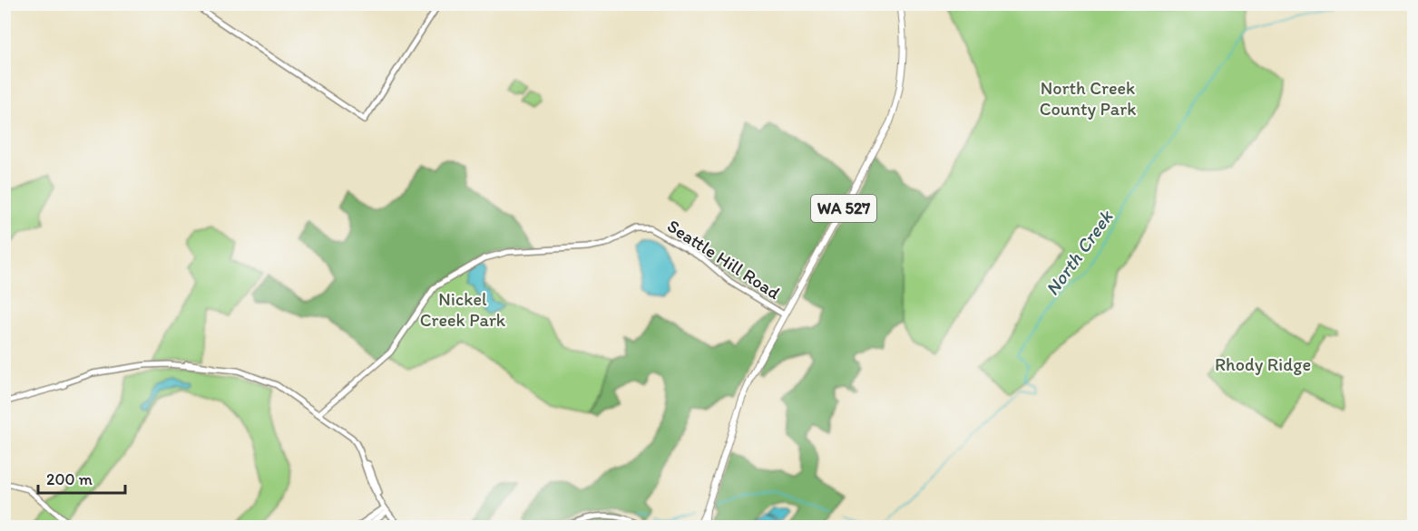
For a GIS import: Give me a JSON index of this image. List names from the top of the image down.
{
  "streets": {
    "main road": ["WA 527"],
    "street": ["Seattle Hill Road"]
  },
  "crossings": [
    ["WA 527", "Seattle Hill Road"]
  ],
  "water": ["North Creek"],
  "parks": ["North Creek County Park", "Nickel Creek Park", "Rhody Ridge"],
  "scale_bar": "200 m"
}
